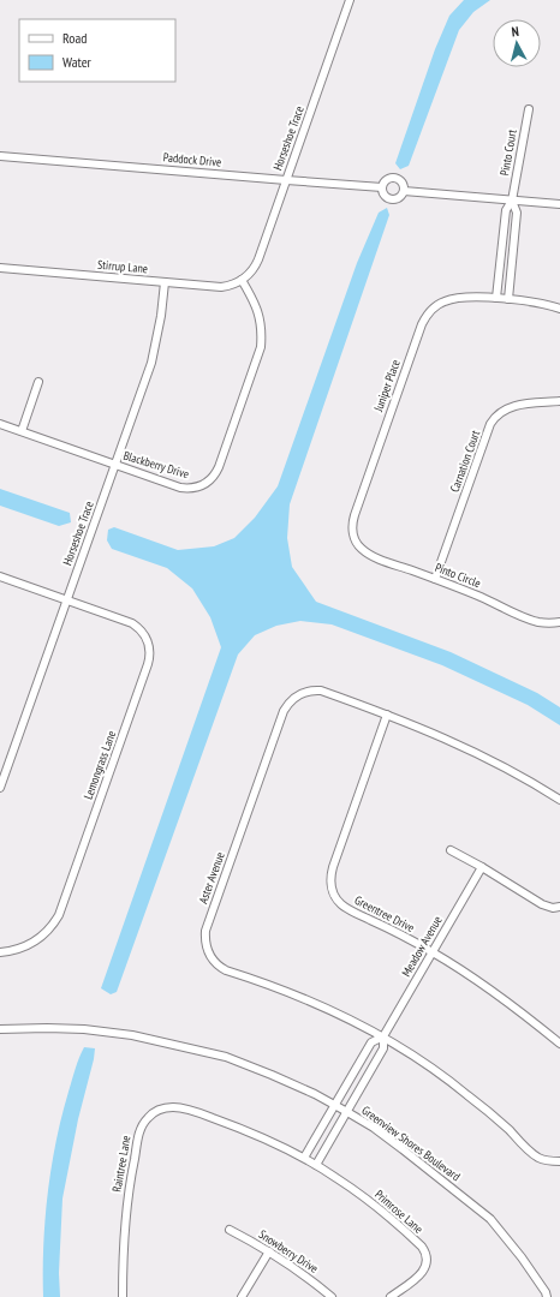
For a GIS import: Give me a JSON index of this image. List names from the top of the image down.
{
  "streets": {
    "street": [
      "Horseshoe Trace",
      "Pinto Court",
      "Paddock Drive",
      "Stirrup Lane",
      "Juniper Place",
      "Carnation Court",
      "Blackberry Drive",
      "Pinto Circle",
      "Lemongrass Lane",
      "Aster Avenue",
      "Greentree Drive",
      "Meadow Avenue",
      "Greenview Shores Boulevard",
      "Raintree Lane",
      "Primrose Lane",
      "Snowberry Drive"
    ]
  },
  "crossings": [
    ["Horseshoe Trace", "Paddock Drive"],
    ["Horseshoe Trace", "Stirrup Lane"],
    ["Horseshoe Trace", "Blackberry Drive"],
    ["Horseshoe Trace", "Lemongrass Lane"],
    ["Stirrup Lane", "Blackberry Drive"],
    ["Juniper Place", "Pinto Circle"],
    ["Carnation Court", "Pinto Circle"],
    ["Aster Avenue", "Greentree Drive"],
    ["Aster Avenue", "Meadow Avenue"],
    ["Greentree Drive", "Meadow Avenue"],
    ["Meadow Avenue", "Greenview Shores Boulevard"],
    ["Meadow Avenue", "Raintree Lane"],
    ["Meadow Avenue", "Primrose Lane"],
    ["Raintree Lane", "Primrose Lane"]
  ],
  "legend": ["Road", "Water"],
  "north": "top"
}
